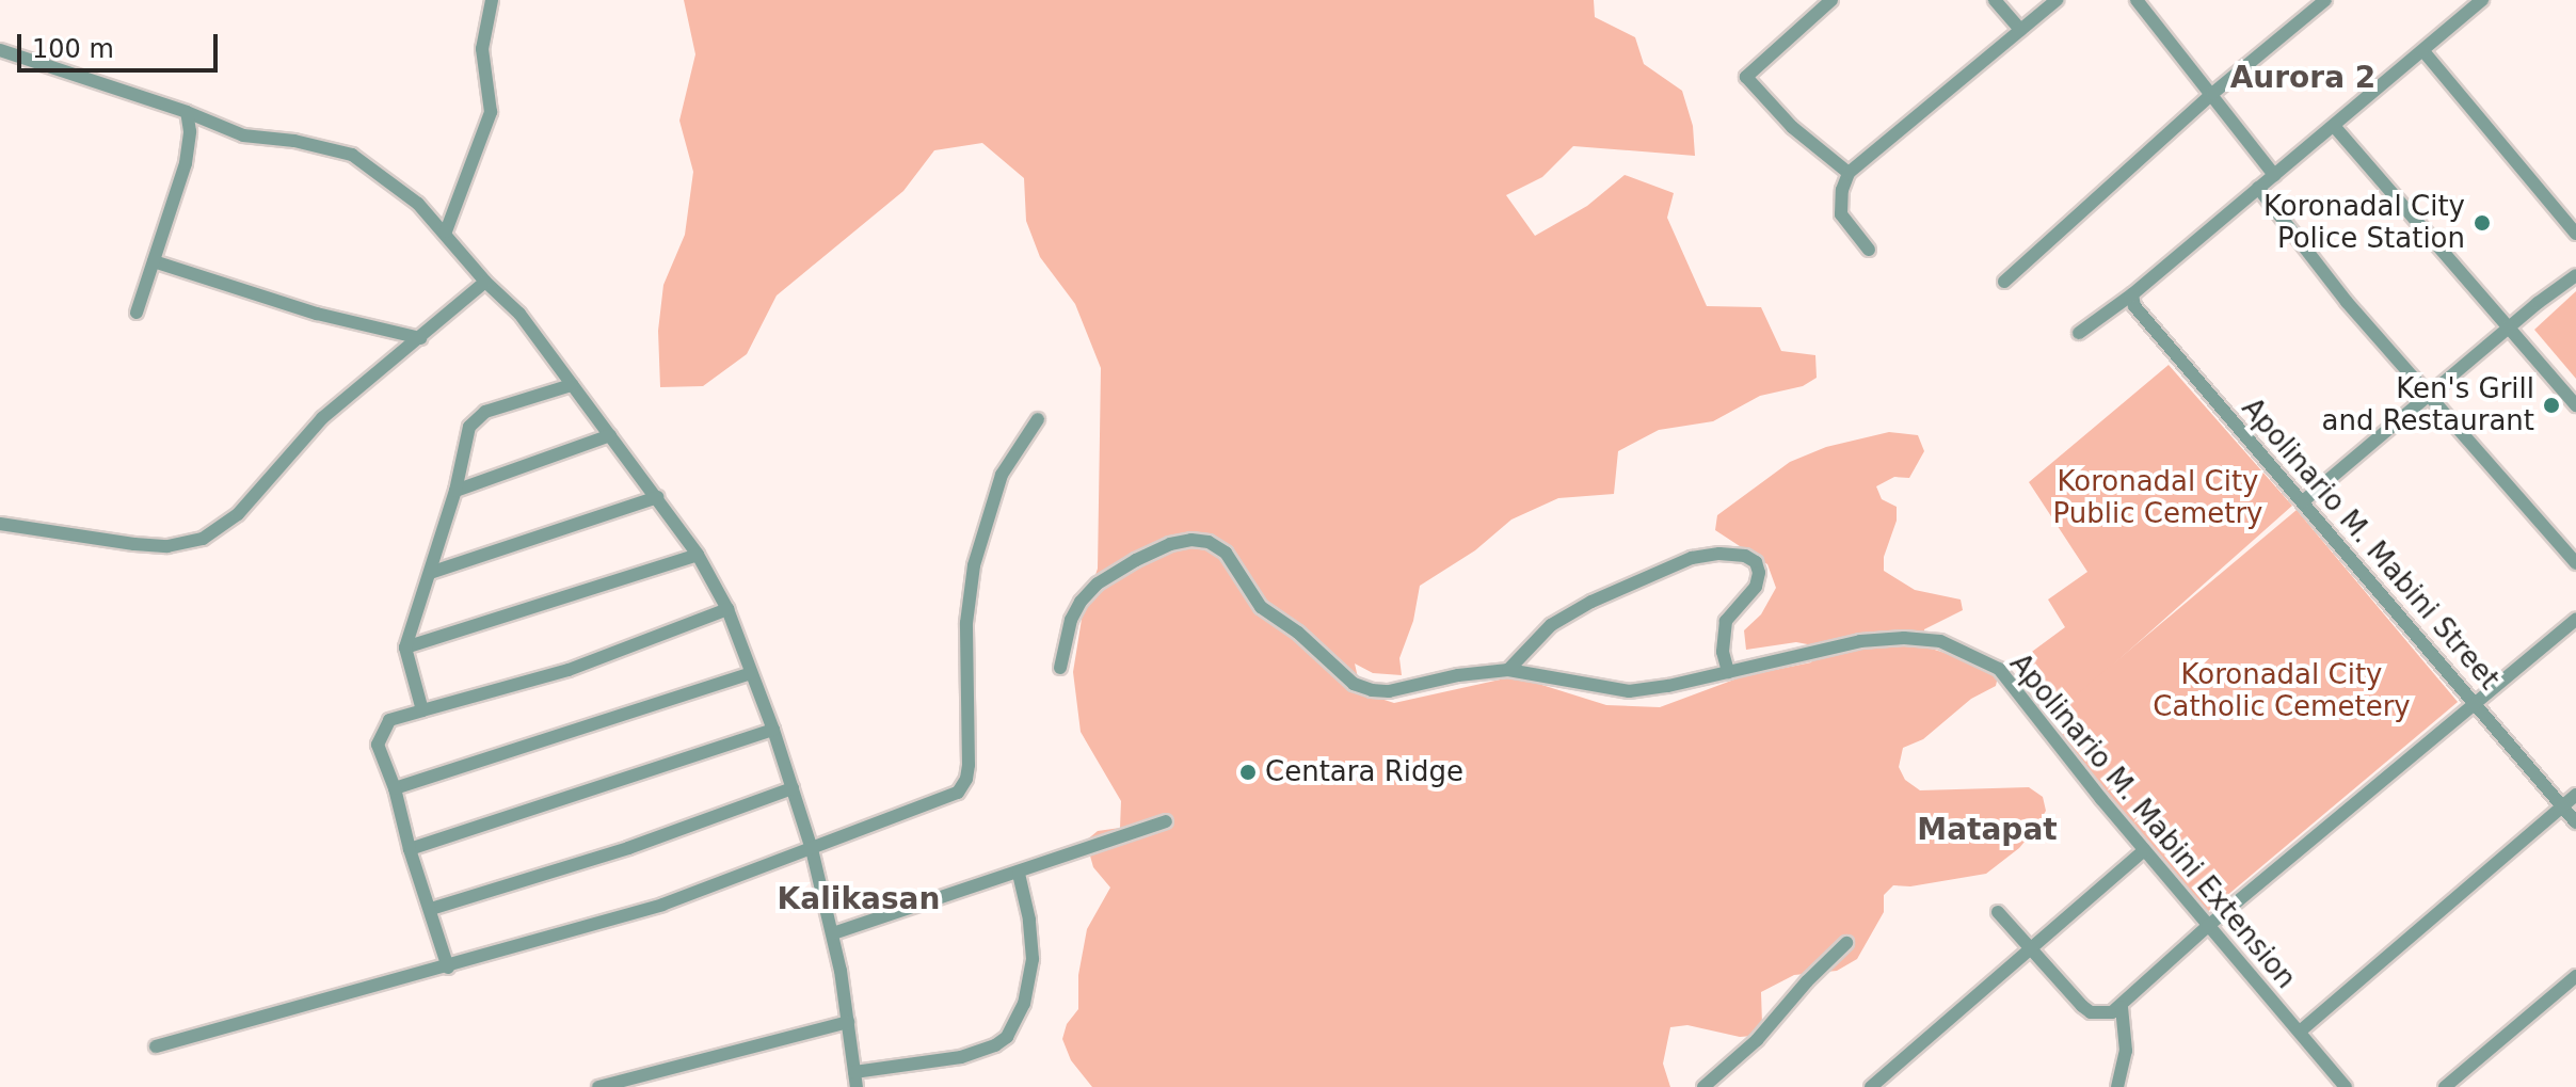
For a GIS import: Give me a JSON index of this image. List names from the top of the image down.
{
  "streets": {
    "street": ["Apolinario M. Mabini Street", "Apolinario M. Mabini Extension"]
  },
  "districts": ["Aurora 2", "Matapat", "Kalikasan"],
  "parks": ["Koronadal City Public Cemetry", "Koronadal City Catholic Cemetery"],
  "places": ["Koronadal City Police Station", "Ken's Grill and Restaurant", "Centara Ridge"],
  "scale_bar": "100 m"
}
